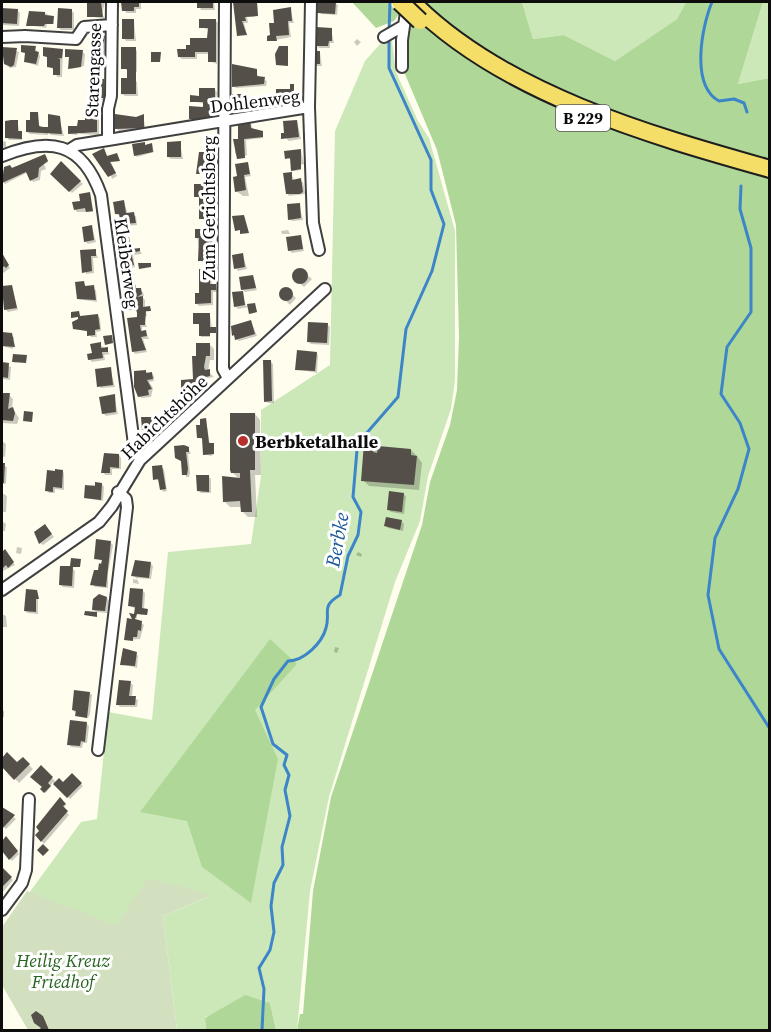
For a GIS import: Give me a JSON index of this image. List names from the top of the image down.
{
  "streets": {
    "main road": ["B 229"],
    "street": [
      "Starengasse",
      "Dohlenweg",
      "Zum Gerichtsberg",
      "Kleiberweg",
      "Habichtshöhe"
    ]
  },
  "crossings": [
    ["Starengasse", "Dohlenweg"],
    ["Dohlenweg", "Zum Gerichtsberg"],
    ["Dohlenweg", "Kleiberweg"],
    ["Zum Gerichtsberg", "Habichtshöhe"],
    ["Kleiberweg", "Habichtshöhe"]
  ],
  "water": ["Berbke"],
  "parks": ["Heilig Kreuz Friedhof"],
  "places": ["Berbketalhalle"]
}
